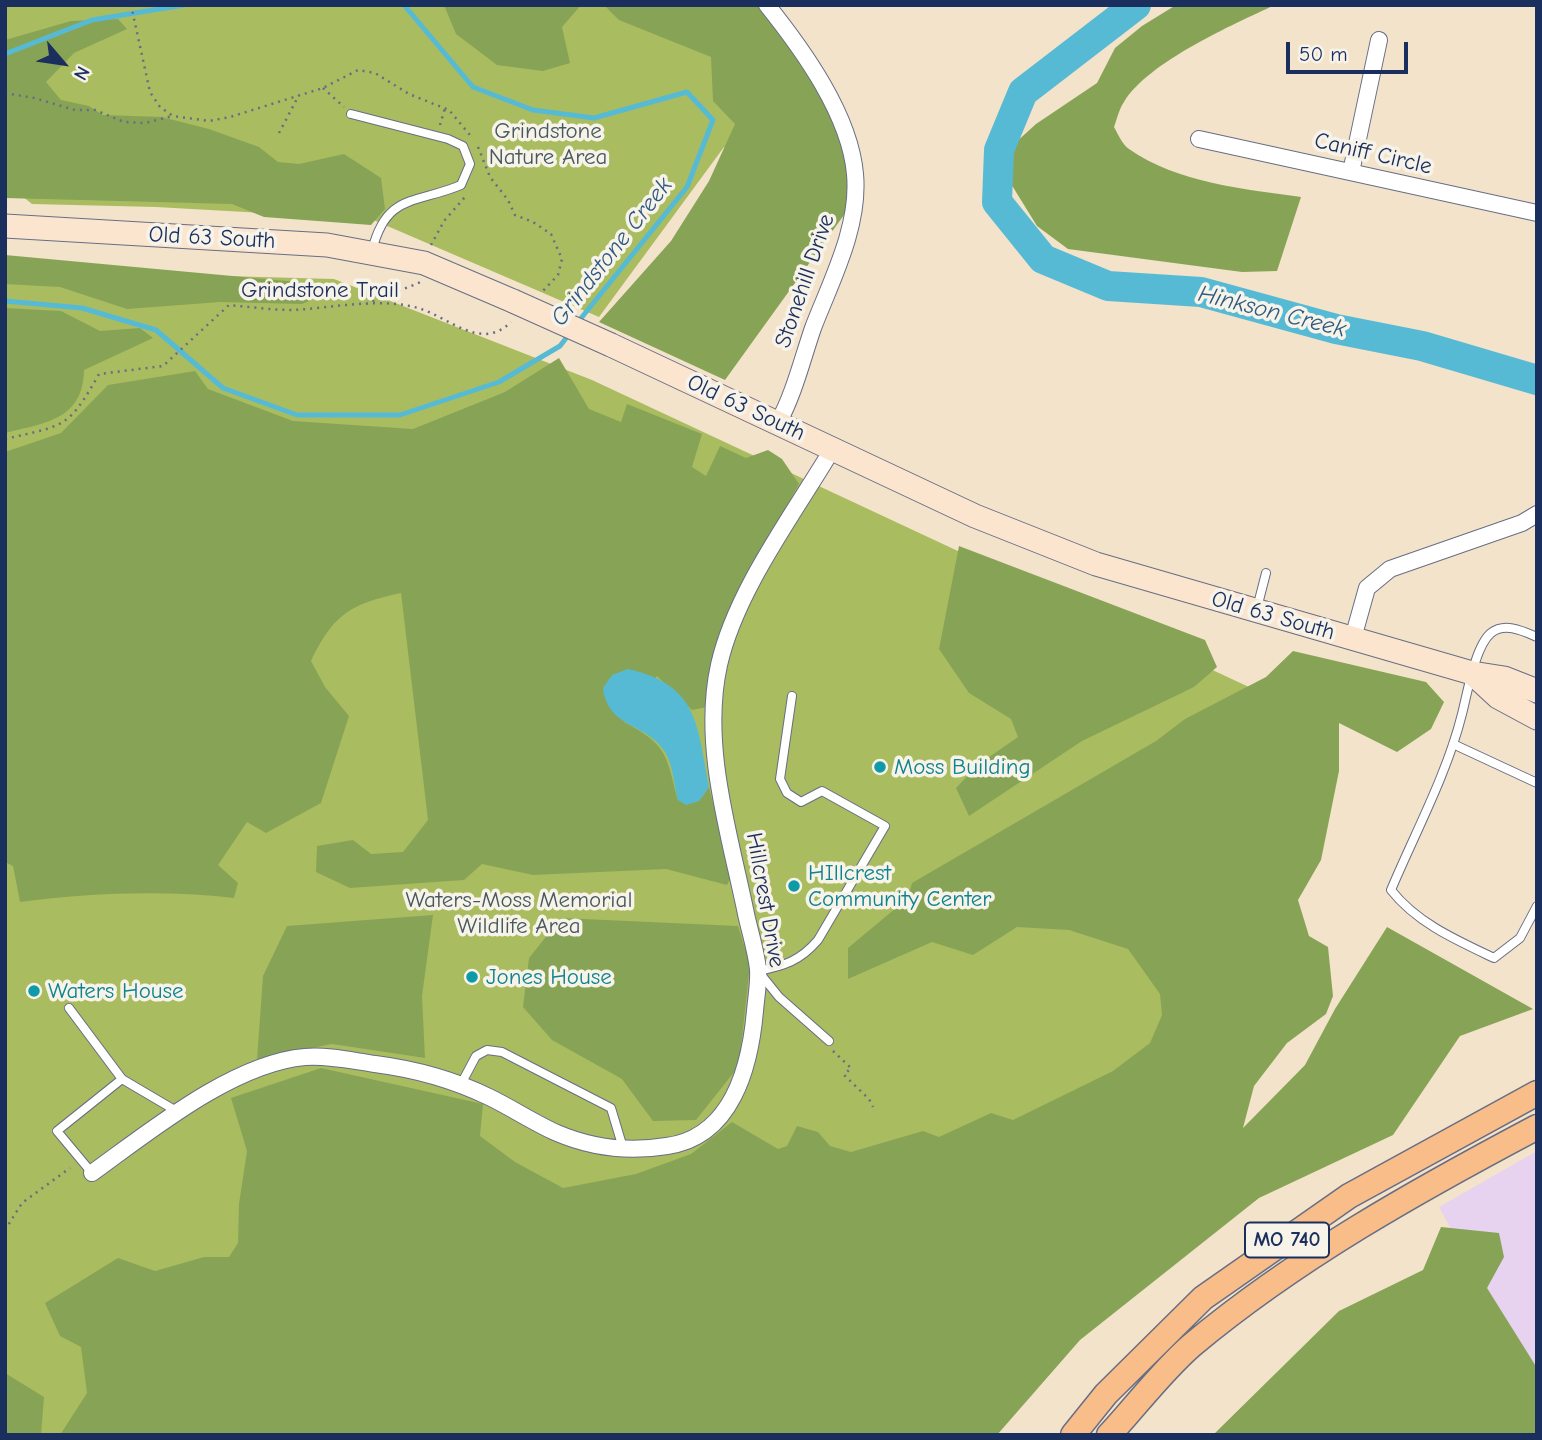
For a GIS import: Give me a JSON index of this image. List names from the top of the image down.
{
  "streets": {
    "main road": ["Old 63 South", "MO 740"],
    "street": ["Caniff Circle", "Stonehill Drive", "Hillcrest Drive"],
    "path": ["Grindstone Trail"]
  },
  "crossings": [
    ["Old 63 South", "Stonehill Drive"],
    ["Old 63 South", "Grindstone Trail"],
    ["Old 63 South", "Hillcrest Drive"]
  ],
  "water": ["Grindstone Creek", "Hinkson Creek"],
  "parks": ["Grindstone Nature Area", "Waters-Moss Memorial Wildlife Area"],
  "places": [
    "Moss Building",
    "HIllcrest Community Center",
    "Jones House",
    "Waters House"
  ],
  "scale_bar": "50 m",
  "north": "bottom right"
}
